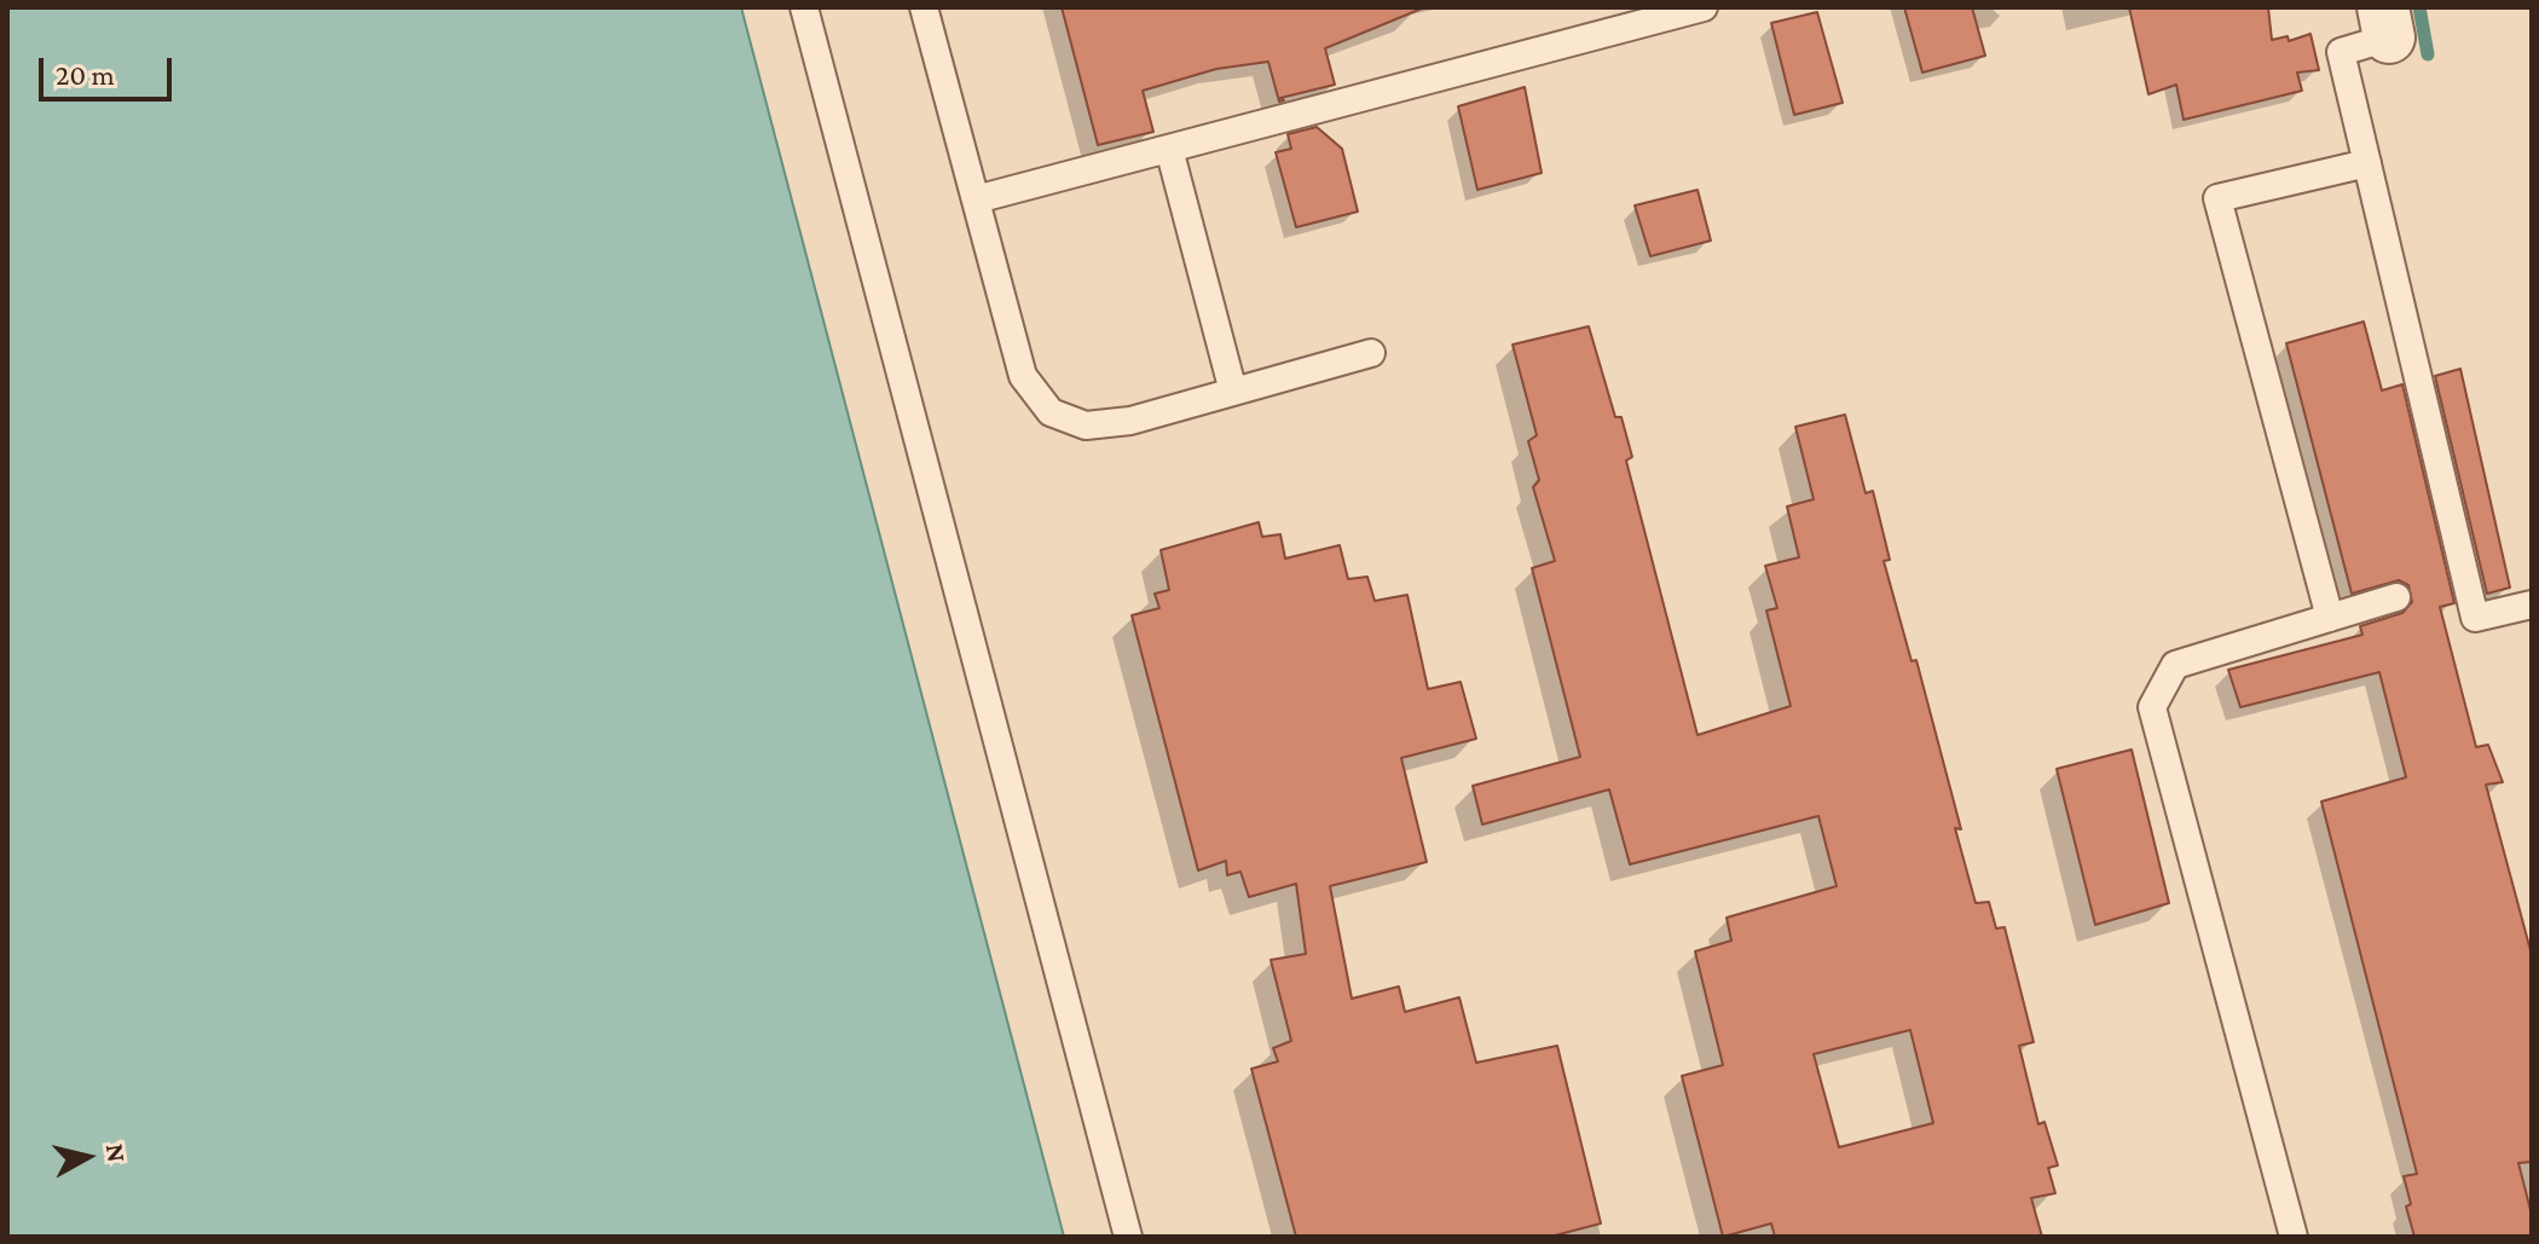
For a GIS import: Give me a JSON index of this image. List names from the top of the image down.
{
  "scale_bar": "20 m",
  "north": "right"
}
